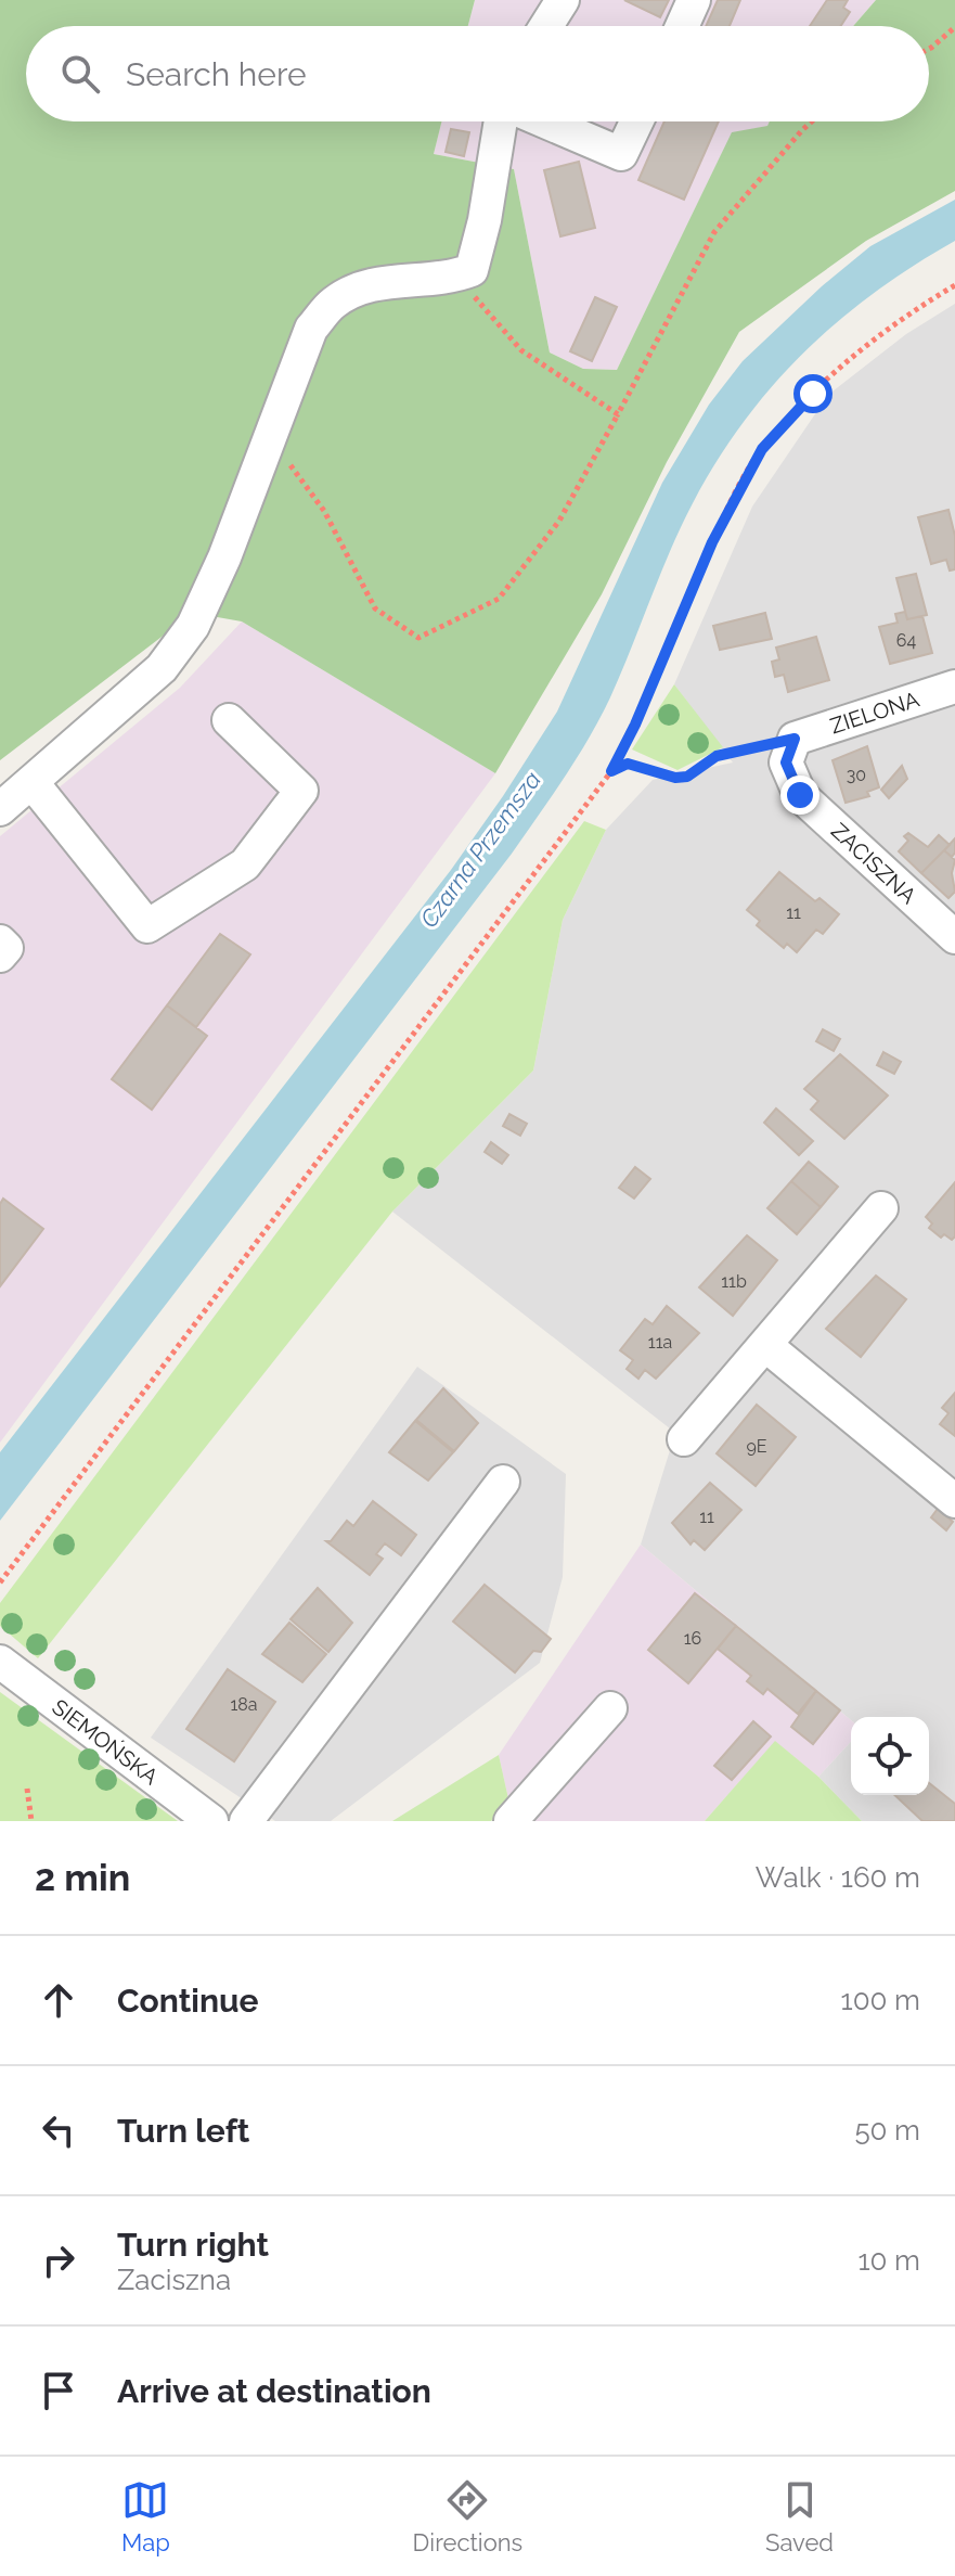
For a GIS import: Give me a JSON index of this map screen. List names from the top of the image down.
{
  "streets": {
    "street": ["ZIELONA", "ZACISZNA", "SIEMOŃSKA"]
  },
  "crossings": [
    ["ZIELONA", "ZACISZNA"]
  ],
  "water": ["Czarna Przemsza"],
  "house_numbers": [
    "64",
    "30",
    "11",
    "11b",
    "11a",
    "9E",
    "11",
    "16",
    "18a"
  ],
  "page": {
    "search": "Search here",
    "heading": ["2 min", "Walk · 160 m"],
    "list": [
      ["Continue", "100 m"],
      ["Turn left", "50 m"],
      ["Turn right", "Zaciszna", "10 m"],
      "Arrive at destination"
    ],
    "nav": ["Map", "Directions", "Saved"]
  }
}
